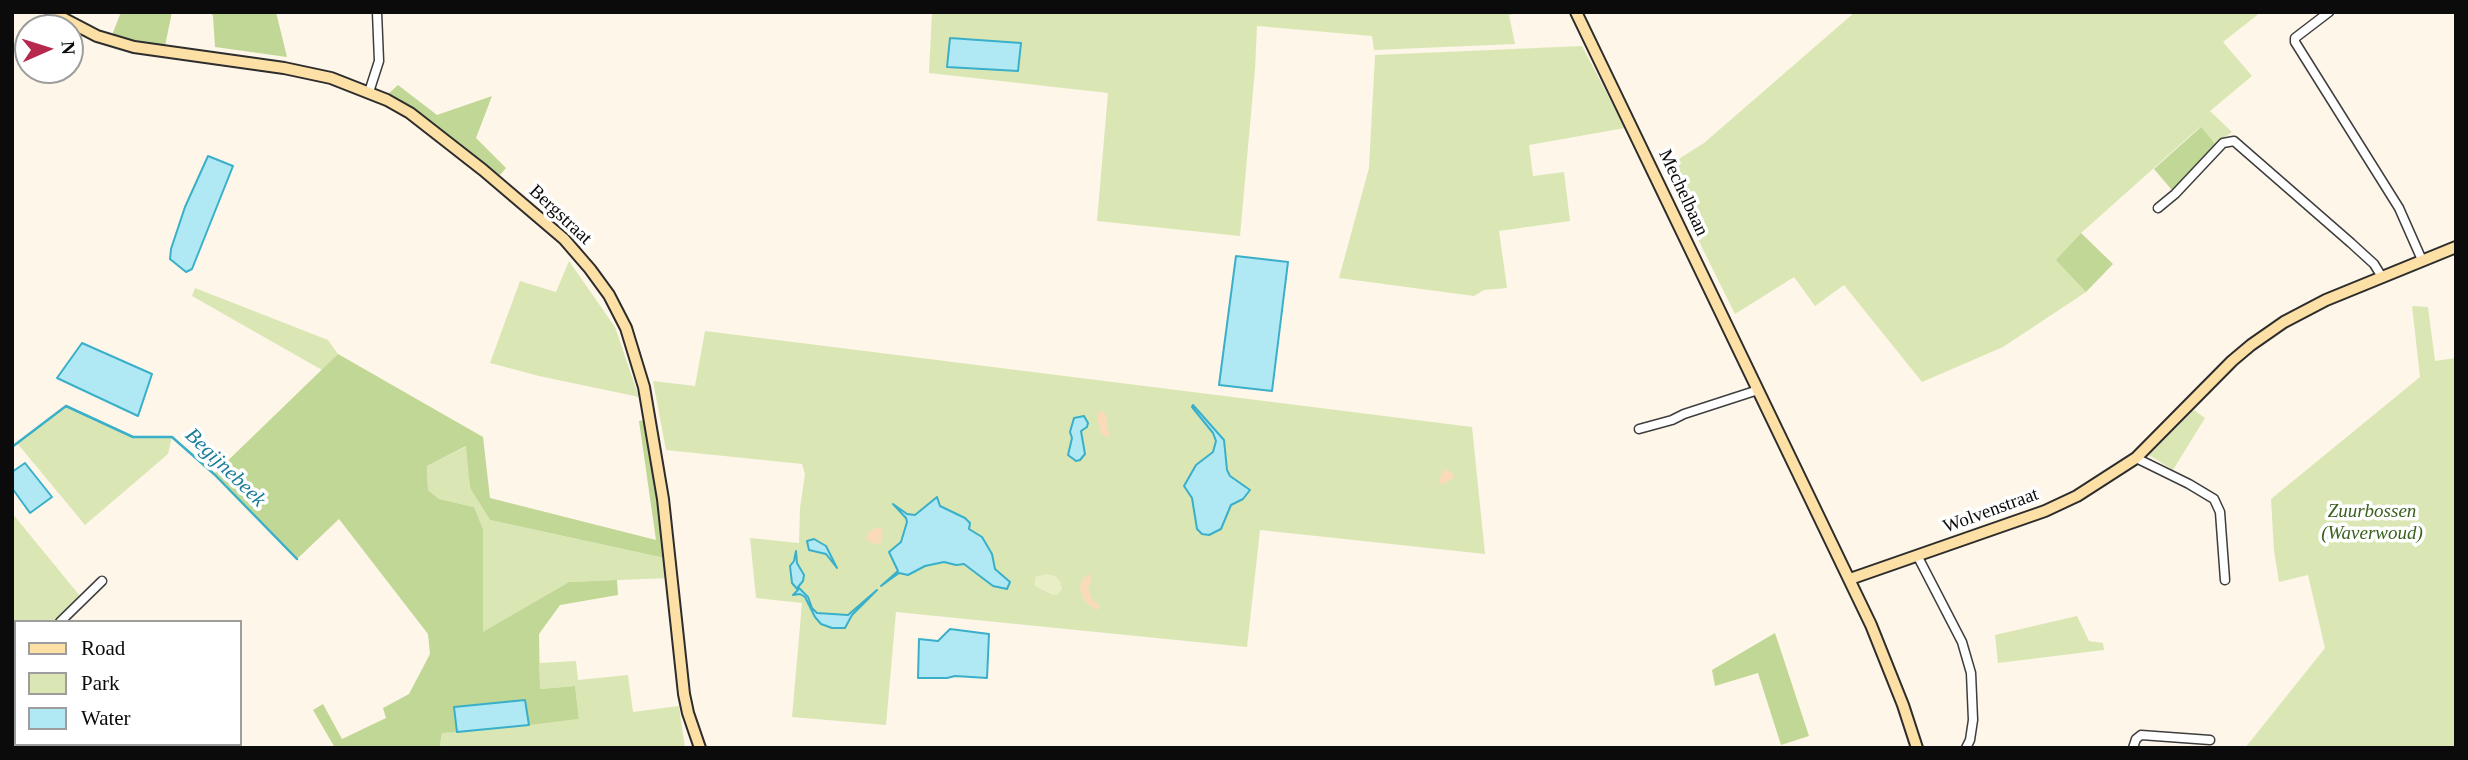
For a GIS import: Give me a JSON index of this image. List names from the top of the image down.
{
  "streets": {
    "street": ["Mechelbaan", "Bergstraat", "Wolvenstraat"]
  },
  "crossings": [
    ["Mechelbaan", "Wolvenstraat"]
  ],
  "water": ["Begijnebeek"],
  "parks": ["Zuurbossen (Waverwoud)"],
  "legend": ["Road", "Park", "Water"],
  "north": "right"
}
